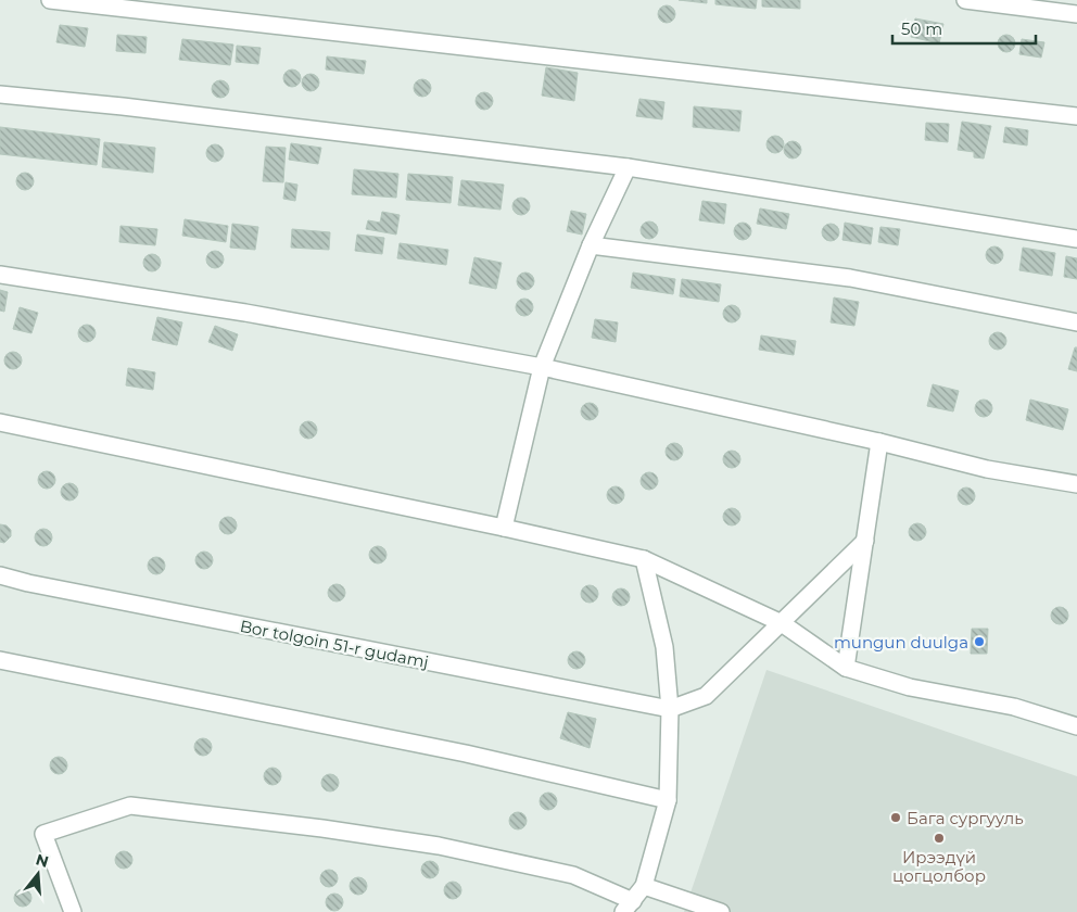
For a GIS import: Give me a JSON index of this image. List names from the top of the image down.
{
  "streets": {
    "street": ["Bor tolgoin 51-r gudamj"]
  },
  "places": ["mungun duulga", "Бага сургууль", "Ирээдүй цогцолбор"],
  "scale_bar": "50 m",
  "north": "top"
}
